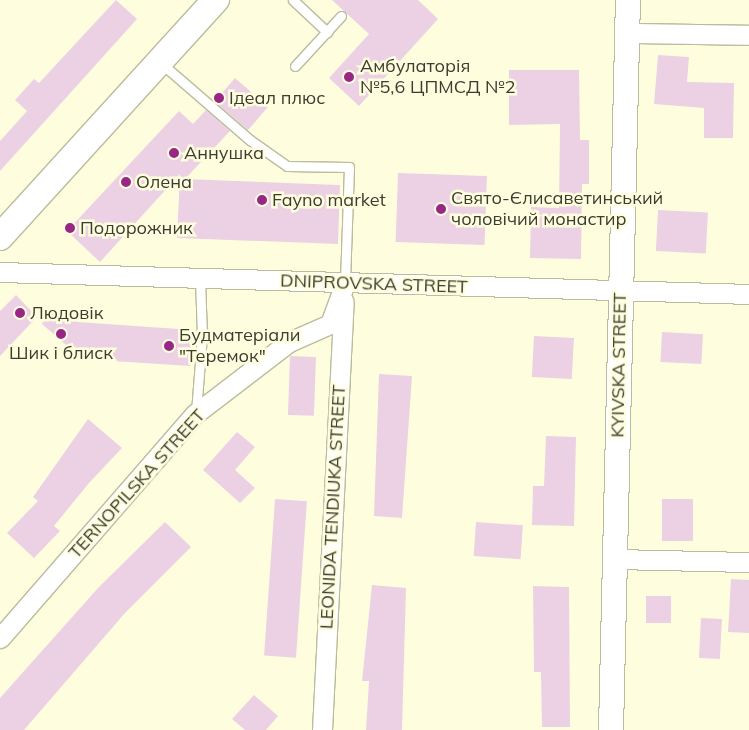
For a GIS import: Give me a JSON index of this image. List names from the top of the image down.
{
  "streets": {
    "street": [
      "DNIPROVSKA STREET",
      "KYIVSKA STREET",
      "TERNOPILSKA STREET",
      "LEONIDA TENDIUKA STREET"
    ]
  },
  "crossings": [
    ["DNIPROVSKA STREET", "KYIVSKA STREET"],
    ["DNIPROVSKA STREET", "TERNOPILSKA STREET"],
    ["DNIPROVSKA STREET", "LEONIDA TENDIUKA STREET"],
    ["TERNOPILSKA STREET", "LEONIDA TENDIUKA STREET"]
  ],
  "places": [
    "Амбулаторія №5,6 ЦПМСД №2",
    "Ідеал плюс",
    "Аннушка",
    "Олена",
    "Fayno market",
    "Свято-Єлисаветинський чоловічий монастир",
    "Подорожник",
    "Людовік",
    "Шик і блиск",
    "Будматеріали \"Теремок\""
  ]
}
